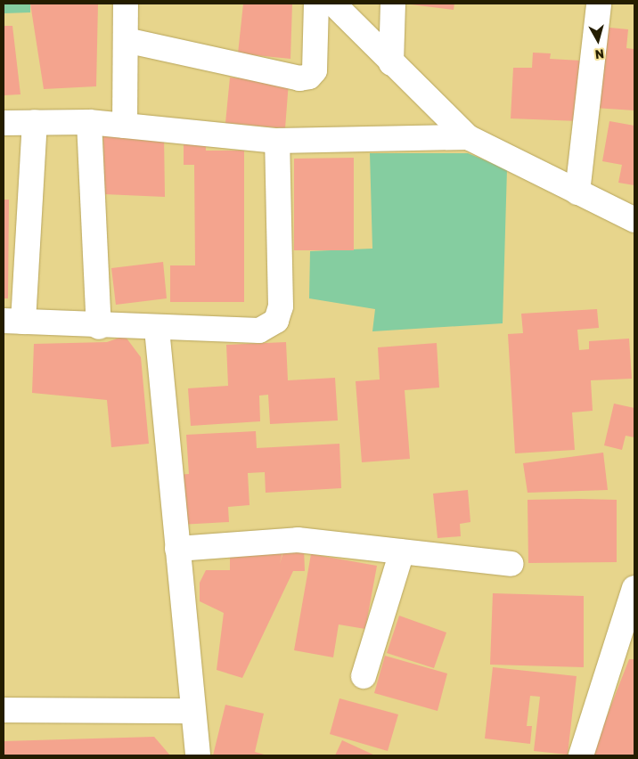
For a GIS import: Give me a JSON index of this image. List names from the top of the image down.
{
  "north": "bottom"
}
